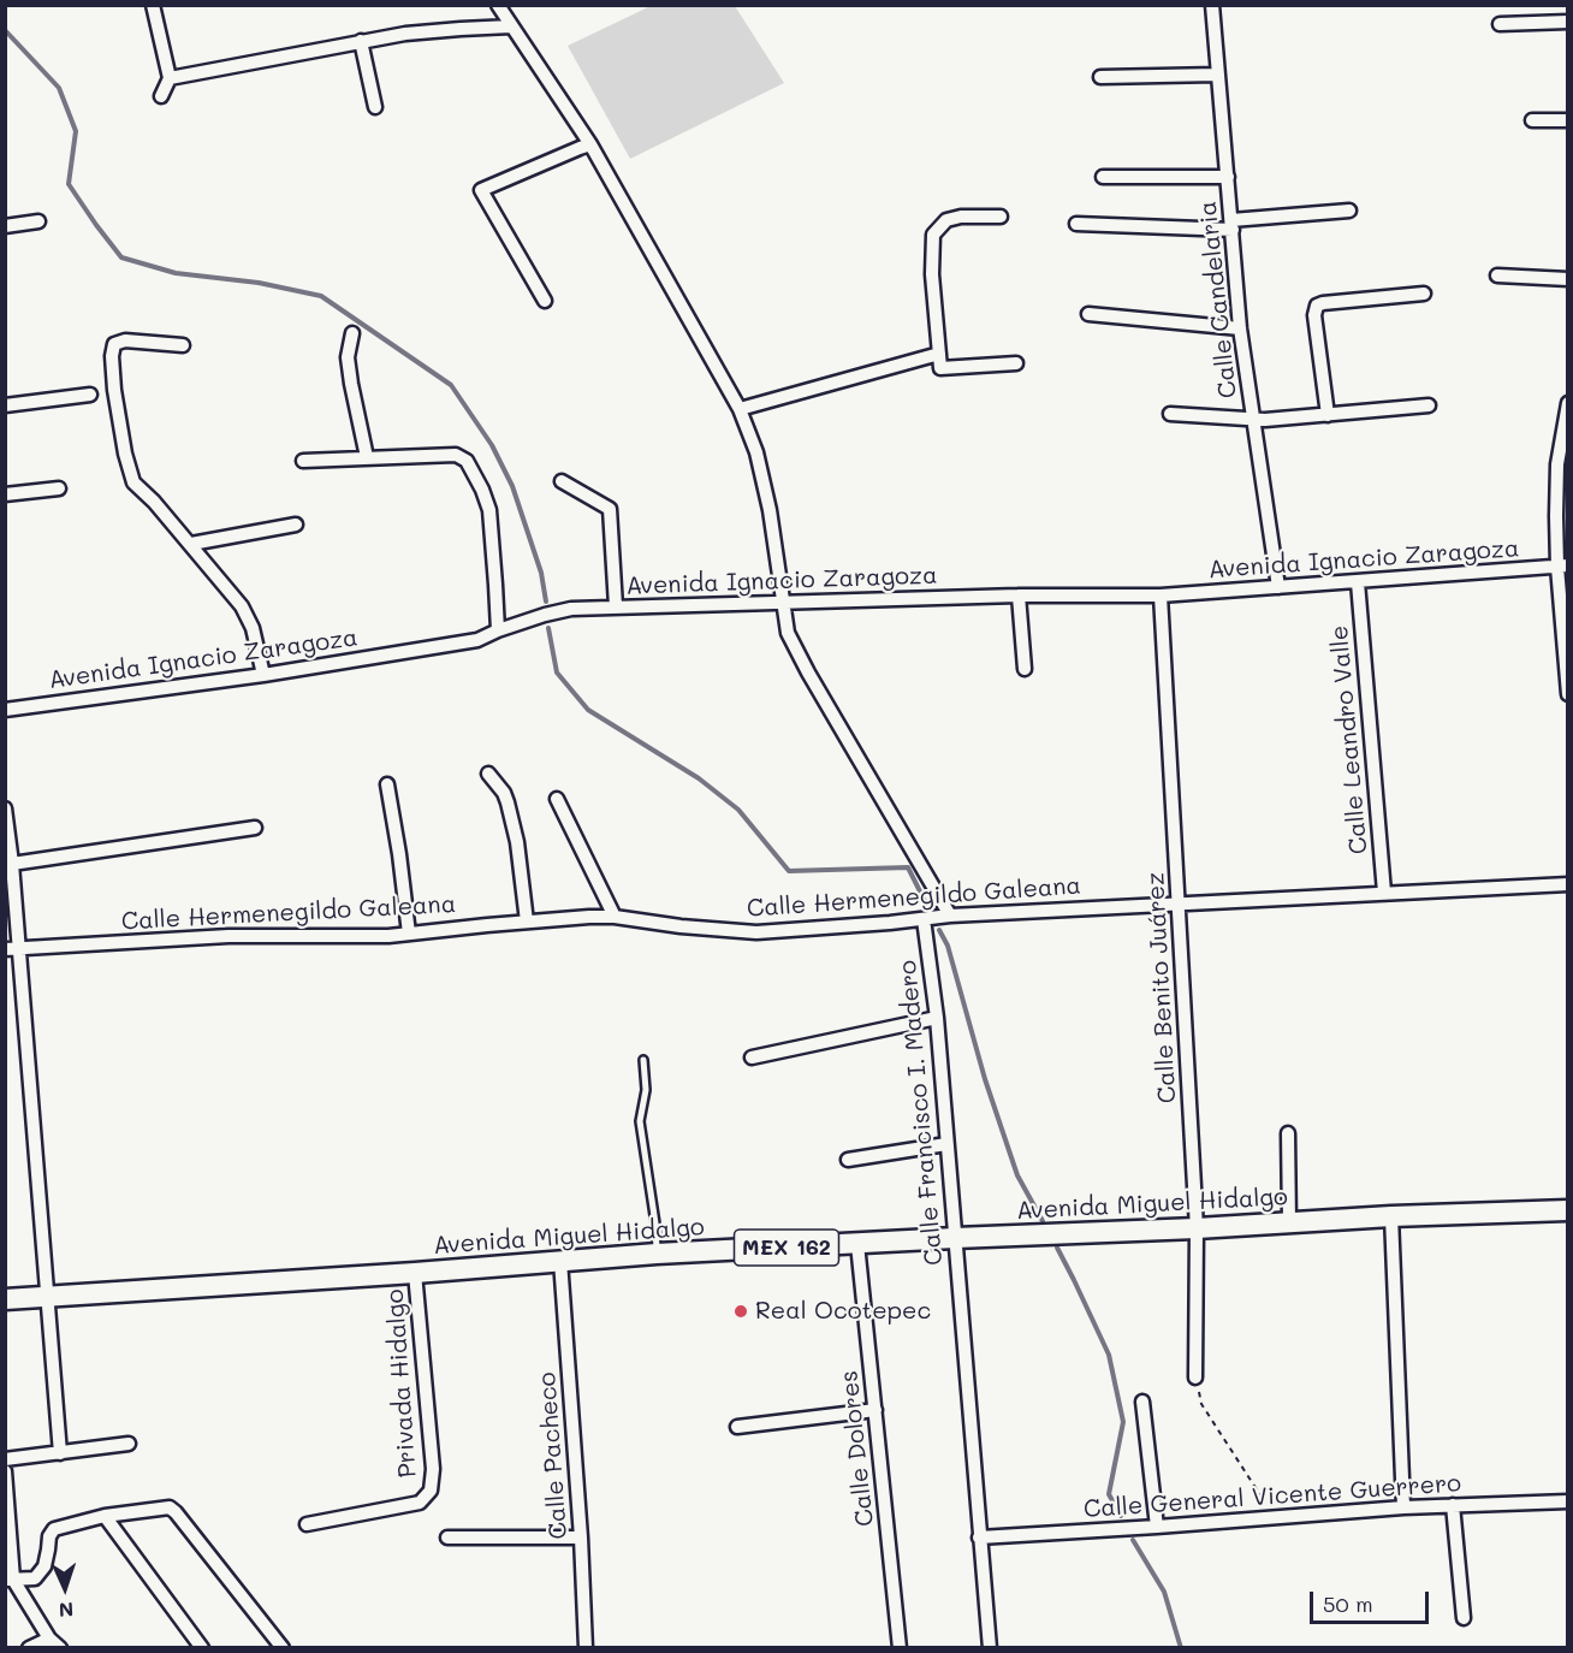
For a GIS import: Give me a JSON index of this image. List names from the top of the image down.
{
  "streets": {
    "main road": ["Avenida Miguel Hidalgo", "MEX 162"],
    "street": [
      "Calle Candelaria",
      "Avenida Ignacio Zaragoza",
      "Calle Leandro Valle",
      "Calle Hermenegildo Galeana",
      "Calle Benito Juárez",
      "Calle Francisco I. Madero",
      "Privada Hidalgo",
      "Calle Dolores",
      "Calle Pacheco",
      "Calle General Vicente Guerrero"
    ]
  },
  "crossings": [
    ["Calle Candelaria", "Avenida Ignacio Zaragoza"],
    ["Avenida Ignacio Zaragoza", "Calle Leandro Valle"],
    ["Avenida Ignacio Zaragoza", "Calle Benito Juárez"],
    ["Calle Leandro Valle", "Calle Hermenegildo Galeana"],
    ["Calle Hermenegildo Galeana", "Calle Benito Juárez"],
    ["Calle Hermenegildo Galeana", "Calle Francisco I. Madero"],
    ["Calle Benito Juárez", "Avenida Miguel Hidalgo"],
    ["Calle Francisco I. Madero", "Avenida Miguel Hidalgo"],
    ["Calle Francisco I. Madero", "Calle General Vicente Guerrero"],
    ["Avenida Miguel Hidalgo", "Privada Hidalgo"],
    ["Avenida Miguel Hidalgo", "Calle Dolores"],
    ["Avenida Miguel Hidalgo", "Calle Pacheco"]
  ],
  "places": ["Real Ocotepec"],
  "scale_bar": "50 m",
  "north": "bottom"
}
